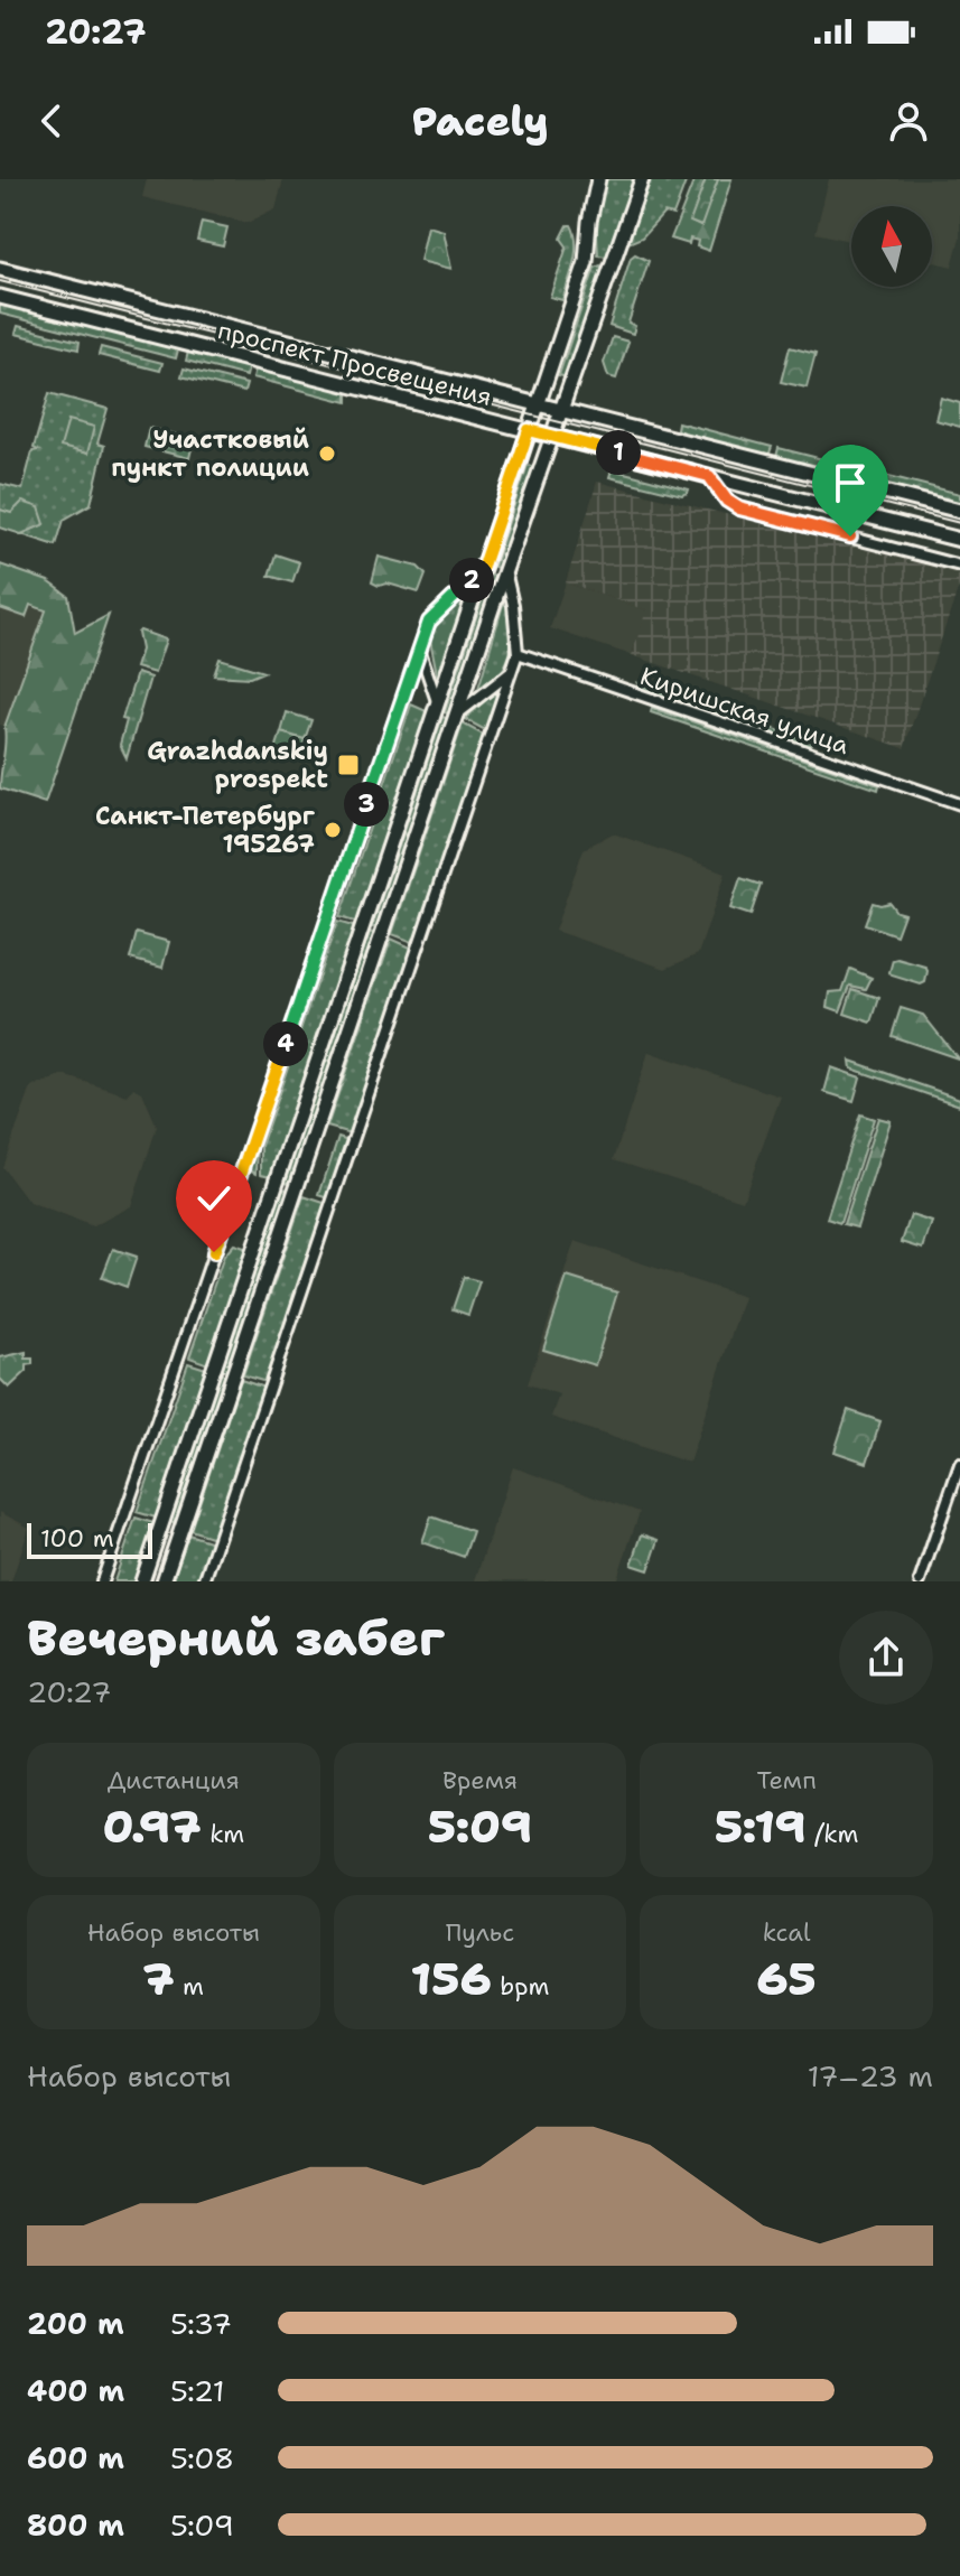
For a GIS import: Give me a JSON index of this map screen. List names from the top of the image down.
{
  "streets": {
    "main road": ["проспект Просвещения"],
    "street": ["Киришская улица"]
  },
  "places": {
    "other": ["Участковый пункт полиции", "Санкт-Петербург 195267"],
    "transit": ["Grazhdanskiy prospekt"]
  },
  "scale_bar": "100 m",
  "north": "top",
  "page": {
    "status": "20:27",
    "header": "Pacely",
    "pins": [
      "1",
      "2",
      "3",
      "4"
    ],
    "scale": "100 m",
    "heading": ["Вечерний забег", "20:27"],
    "stats": [
      ["Дистанция", "0.97 km"],
      ["Время", "5:09"],
      ["Темп", "5:19 /km"],
      ["Набор высоты", "7 m"],
      ["Пульс", "156 bpm"],
      ["kcal", "65"]
    ],
    "chart": ["Набор высоты", "17–23 m"],
    "list": [
      {
        "name": "200 m",
        "note": "5:37"
      },
      {
        "name": "400 m",
        "note": "5:21"
      },
      {
        "name": "600 m",
        "note": "5:08"
      },
      {
        "name": "800 m",
        "note": "5:09"
      }
    ]
  }
}
